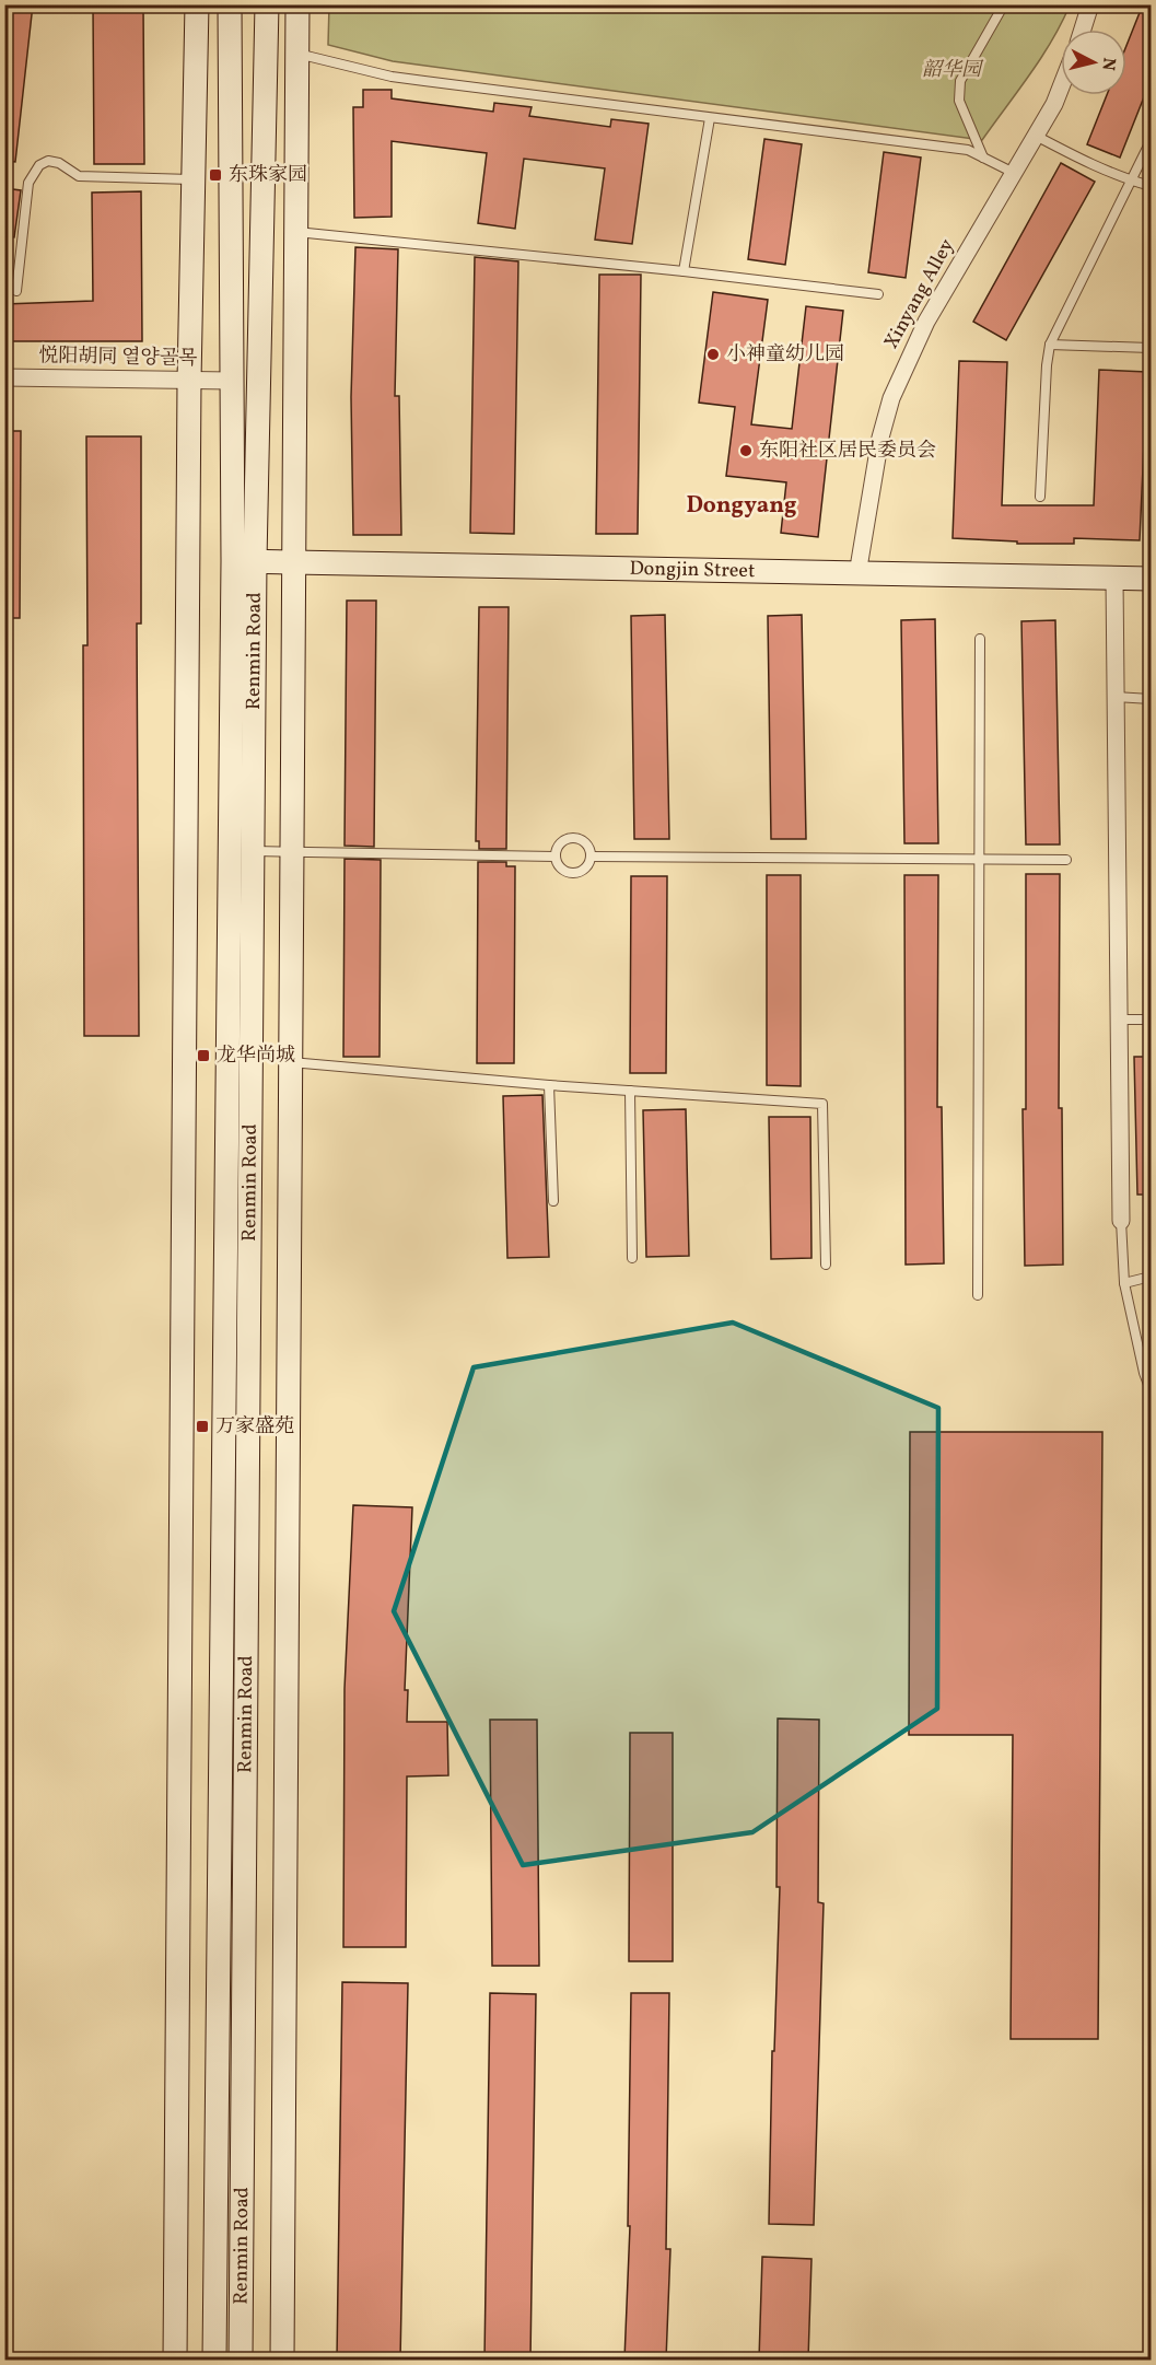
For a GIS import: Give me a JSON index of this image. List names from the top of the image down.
{
  "streets": {
    "street": [
      "Xinyang Alley",
      "悦阳胡同 열양골목",
      "Dongjin Street",
      "Renmin Road"
    ]
  },
  "crossings": [
    ["Xinyang Alley", "Dongjin Street"],
    ["悦阳胡同 열양골목", "Renmin Road"],
    ["Dongjin Street", "Renmin Road"]
  ],
  "districts": ["Dongyang"],
  "parks": ["韶华园"],
  "places": {
    "transit": ["东珠家园", "龙华尚城", "万家盛苑"],
    "other": ["小神童幼儿园", "东阳社区居民委员会"]
  },
  "north": "right"
}
